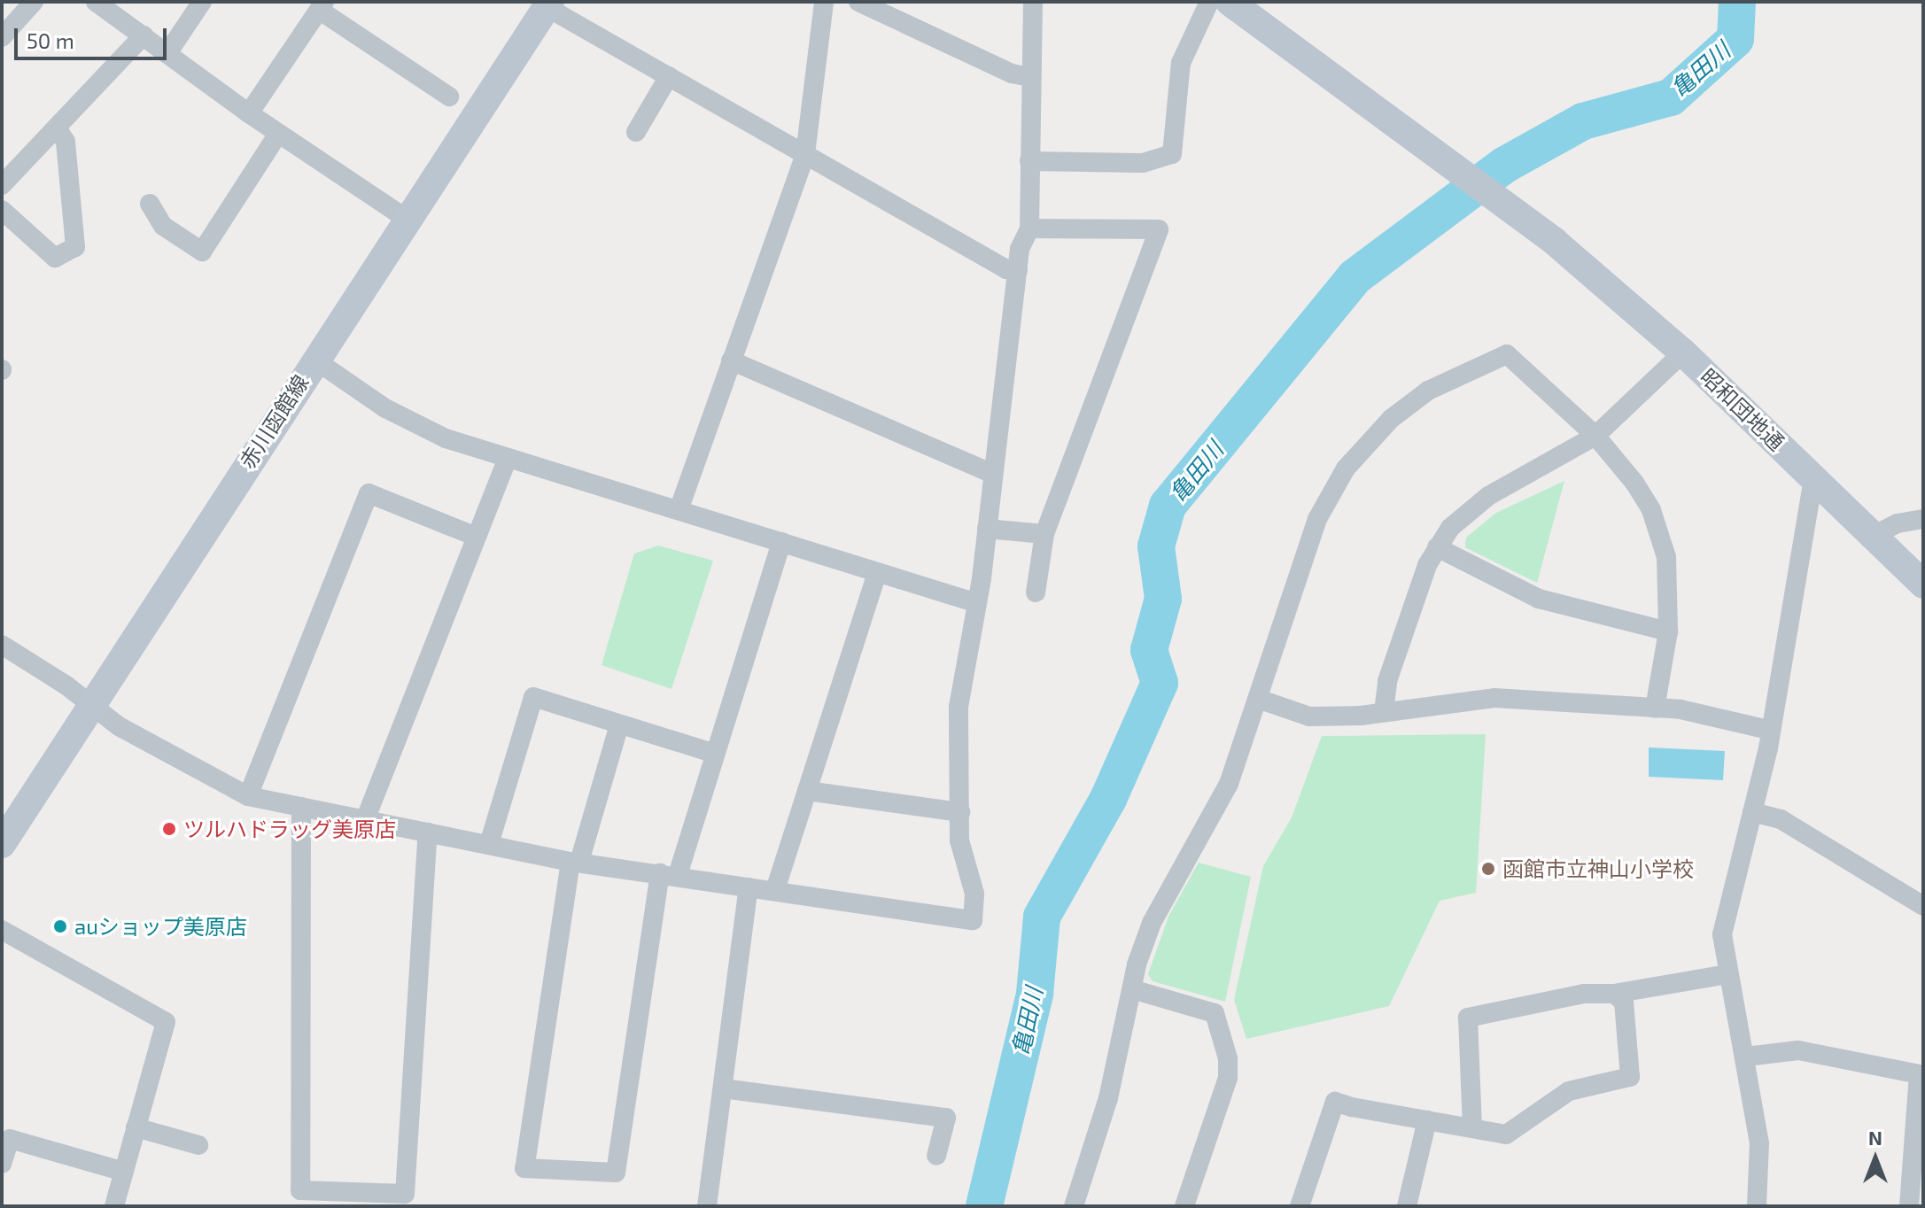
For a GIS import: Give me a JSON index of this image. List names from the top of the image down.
{
  "streets": {
    "main road": ["昭和団地通", "赤川函館線"]
  },
  "water": ["亀田川"],
  "places": ["ツルハドラッグ美原店", "函館市立神山小学校", "auショップ美原店"],
  "scale_bar": "50 m",
  "north": "top"
}
